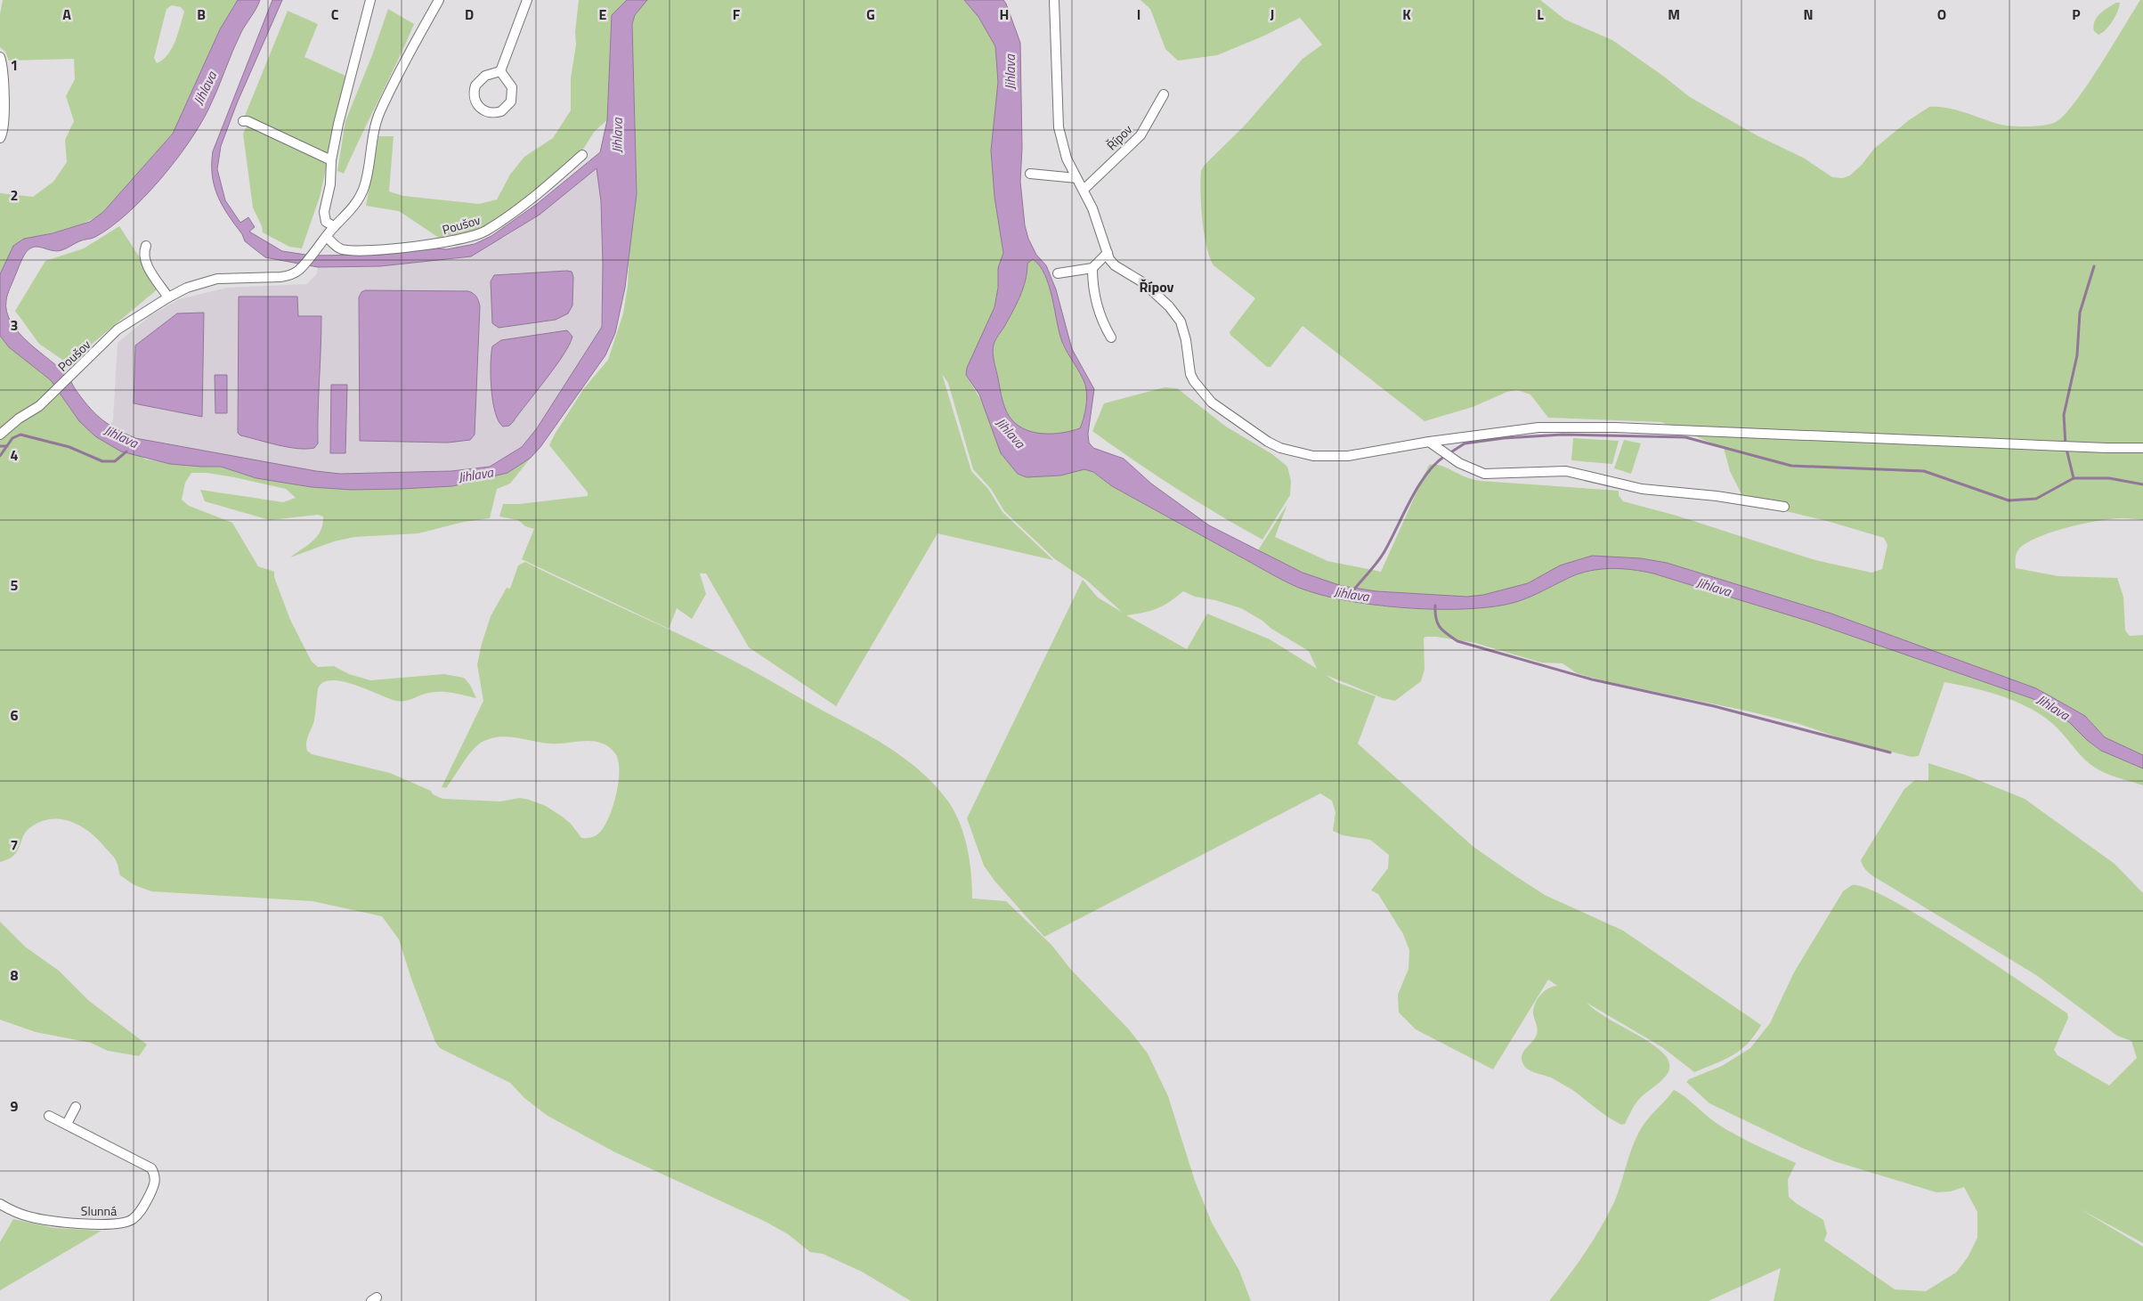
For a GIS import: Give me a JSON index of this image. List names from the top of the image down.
{
  "streets": {
    "street": ["Řípov", "Poušov", "Slunná"]
  },
  "districts": ["Řípov"],
  "water": ["Jihlava"],
  "grid": {
    "columns": [
      "A",
      "B",
      "C",
      "D",
      "E",
      "F",
      "G",
      "H",
      "I",
      "J",
      "K",
      "L",
      "M",
      "N",
      "O",
      "P"
    ],
    "rows": [
      "1",
      "2",
      "3",
      "4",
      "5",
      "6",
      "7",
      "8",
      "9"
    ]
  }
}
